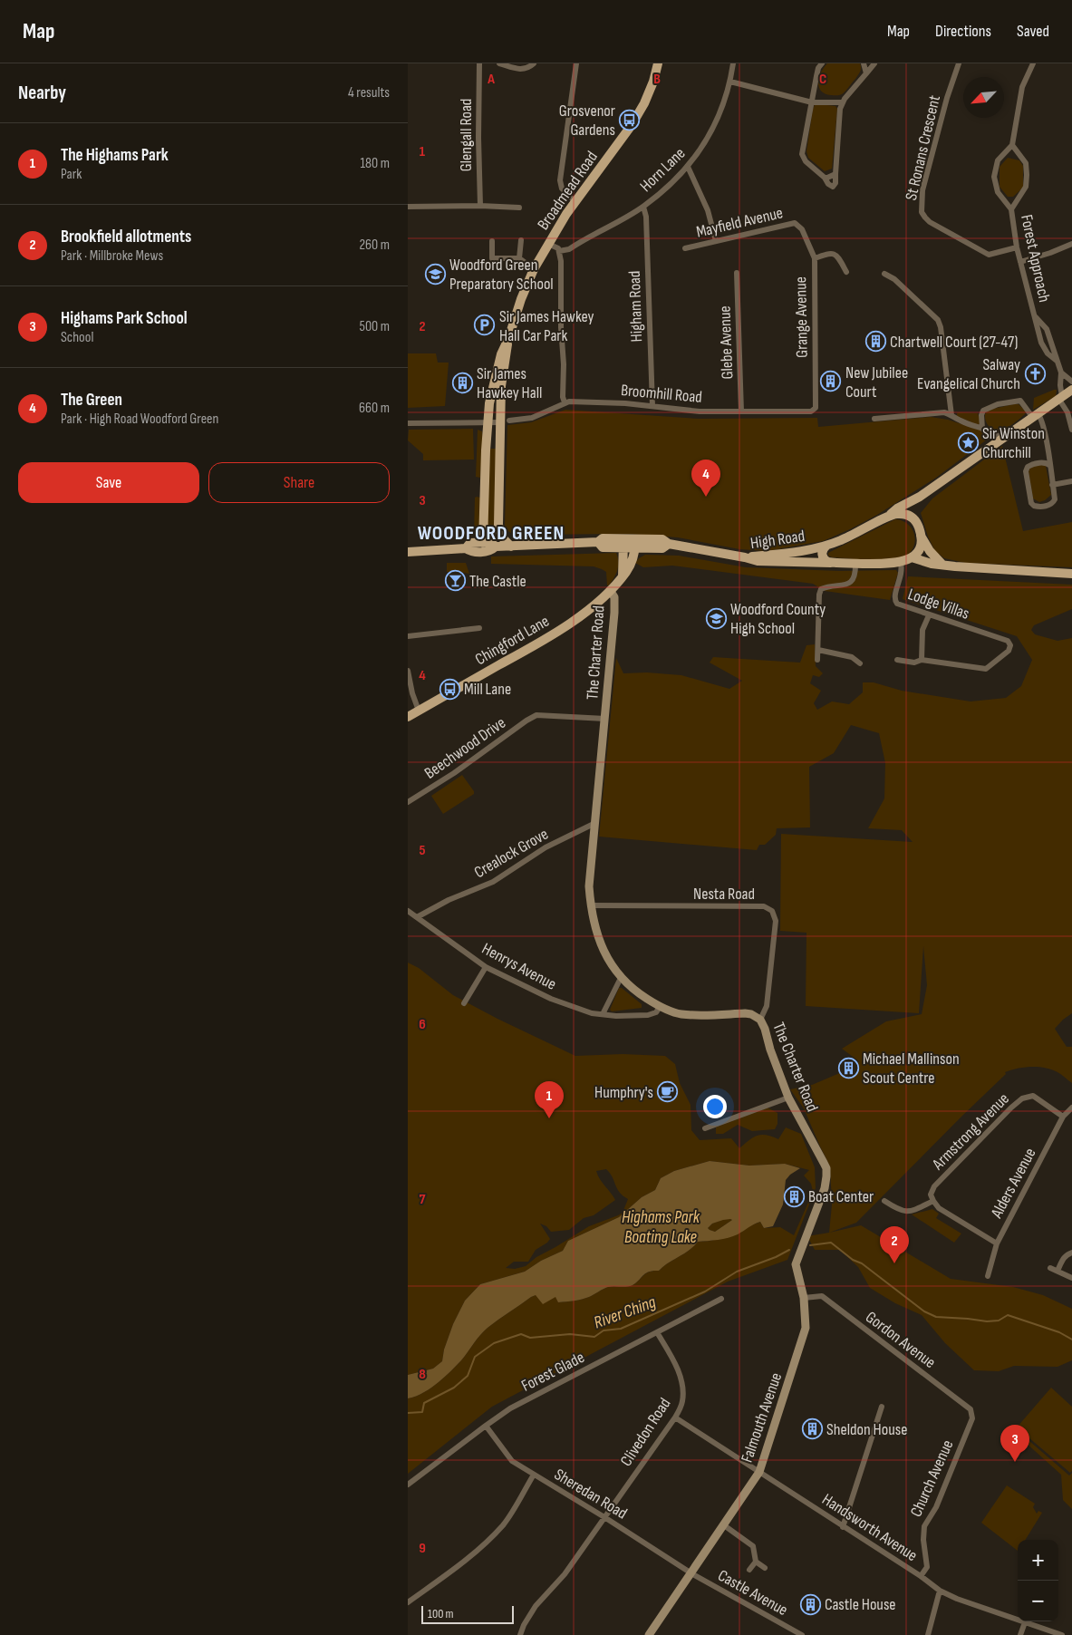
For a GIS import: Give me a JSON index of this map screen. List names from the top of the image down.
{
  "streets": {
    "main road": ["Broadmead Road", "High Road", "Chingford Lane"],
    "street": [
      "Glengall Road",
      "St Ronans Crescent",
      "Horn Lane",
      "Mayfield Avenue",
      "Forest Approach",
      "Higham Road",
      "Grange Avenue",
      "Glebe Avenue",
      "Broomhill Road",
      "Lodge Villas",
      "The Charter Road",
      "Beechwood Drive",
      "Crealock Grove",
      "Nesta Road",
      "Henrys Avenue",
      "Armstrong Avenue",
      "Alders Avenue",
      "Gordon Avenue",
      "Forest Glade",
      "Falmouth Avenue",
      "Clivedon Road",
      "Church Avenue",
      "Sheredan Road",
      "Handsworth Avenue",
      "Castle Avenue"
    ]
  },
  "crossings": [
    ["St Ronans Crescent", "Forest Approach"],
    ["Horn Lane", "Higham Road"],
    ["Broadmead Road", "Broomhill Road"],
    ["Mayfield Avenue", "Grange Avenue"],
    ["Forest Approach", "High Road"],
    ["Higham Road", "Broomhill Road"],
    ["Grange Avenue", "Broomhill Road"],
    ["Glebe Avenue", "Broomhill Road"],
    ["High Road", "Lodge Villas"],
    ["Chingford Lane", "The Charter Road"],
    ["The Charter Road", "Beechwood Drive"],
    ["The Charter Road", "Crealock Grove"],
    ["The Charter Road", "Nesta Road"],
    ["The Charter Road", "Henrys Avenue"],
    ["The Charter Road", "Falmouth Avenue"],
    ["Crealock Grove", "Henrys Avenue"],
    ["Armstrong Avenue", "Alders Avenue"],
    ["Gordon Avenue", "Falmouth Avenue"],
    ["Gordon Avenue", "Church Avenue"],
    ["Forest Glade", "Clivedon Road"],
    ["Forest Glade", "Sheredan Road"],
    ["Falmouth Avenue", "Sheredan Road"],
    ["Falmouth Avenue", "Handsworth Avenue"],
    ["Falmouth Avenue", "Castle Avenue"],
    ["Clivedon Road", "Sheredan Road"],
    ["Clivedon Road", "Handsworth Avenue"],
    ["Church Avenue", "Handsworth Avenue"],
    ["Sheredan Road", "Castle Avenue"]
  ],
  "districts": ["WOODFORD GREEN"],
  "water": ["Highams Park Boating Lake", "River Ching"],
  "places": {
    "bus stop": ["Grosvenor Gardens", "Mill Lane"],
    "school or university": ["Woodford Green Preparatory School", "Woodford County High School"],
    "parking": ["Sir James Hawkey Hall Car Park"],
    "building": [
      "Chartwell Court (27-47)",
      "New Jubilee Court",
      "Sir James Hawkey Hall",
      "Michael Mallinson Scout Centre",
      "Boat Center",
      "Sheldon House",
      "Castle House"
    ],
    "church": ["Salway Evangelical Church"],
    "place": ["Sir Winston Churchill"],
    "bar": ["The Castle"],
    "cafe": ["Humphry's"]
  },
  "scale_bar": "100 m",
  "north": "bottom left",
  "page": {
    "header": "Map",
    "nav": ["Map", "Directions", "Saved"],
    "heading": ["Nearby", "4 results"],
    "list": [
      {
        "mark": "1",
        "name": "The Highams Park",
        "note": "Park",
        "value": "180 m"
      },
      {
        "mark": "2",
        "name": "Brookfield allotments",
        "note": "Park · Millbroke Mews",
        "value": "260 m"
      },
      {
        "mark": "3",
        "name": "Highams Park School",
        "note": "School",
        "value": "500 m"
      },
      {
        "mark": "4",
        "name": "The Green",
        "note": "Park · High Road Woodford Green",
        "value": "660 m"
      }
    ],
    "buttons": ["Save", "Share"],
    "pins": [
      "4",
      "1",
      "2",
      "3"
    ],
    "map_buttons": ["+", "−"],
    "scale": "100 m"
  },
  "grid": {
    "columns": ["A", "B", "C"],
    "rows": [
      "1",
      "2",
      "3",
      "4",
      "5",
      "6",
      "7",
      "8",
      "9"
    ]
  }
}
